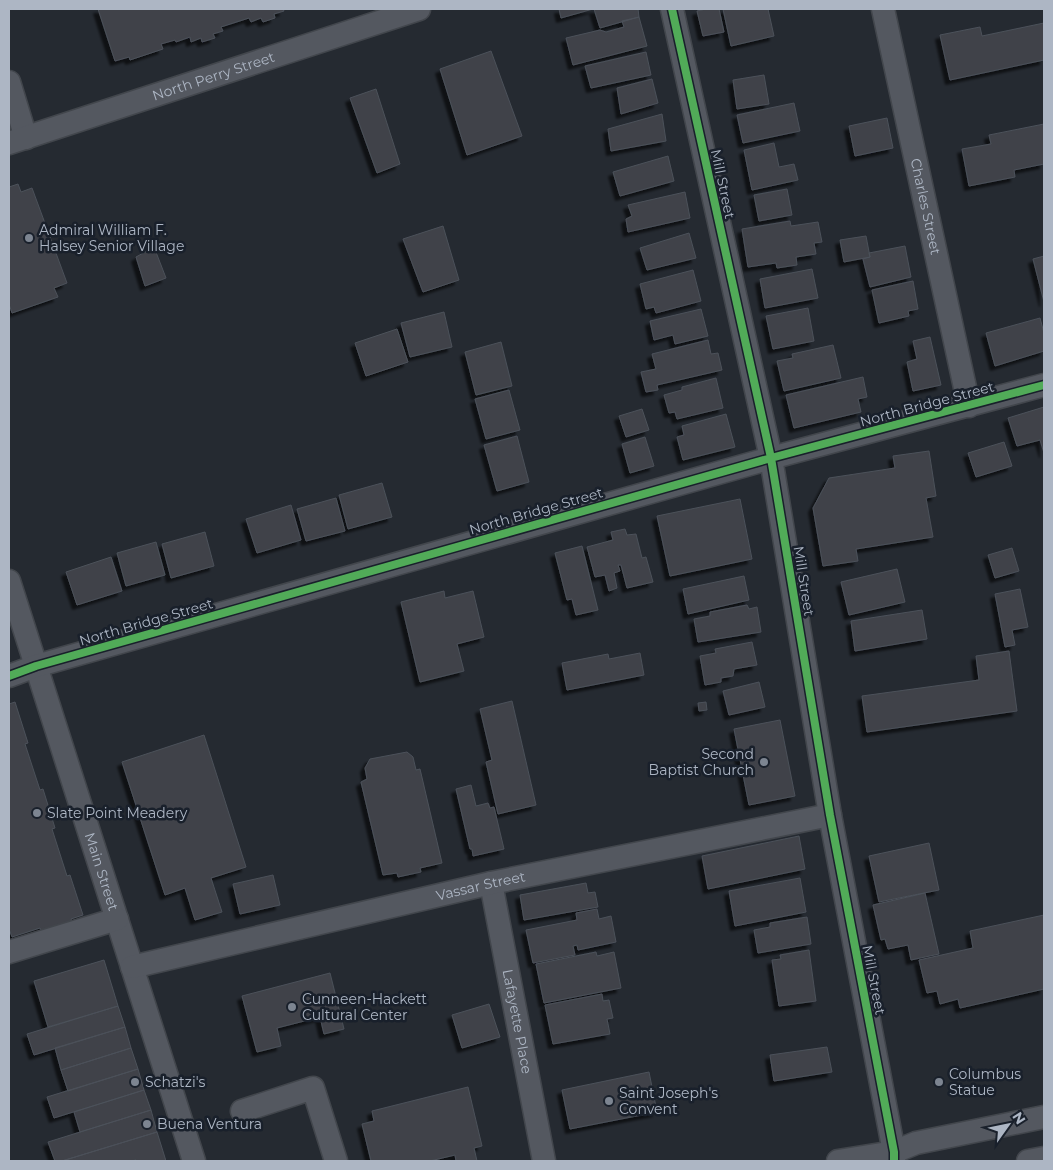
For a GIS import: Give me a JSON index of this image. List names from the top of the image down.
{
  "streets": {
    "street": [
      "North Perry Street",
      "Mill Street",
      "Charles Street",
      "North Bridge Street",
      "Main Street",
      "Vassar Street",
      "Lafayette Place"
    ]
  },
  "crossings": [
    ["Mill Street", "North Bridge Street"],
    ["Mill Street", "Vassar Street"],
    ["Charles Street", "North Bridge Street"],
    ["North Bridge Street", "Main Street"],
    ["Main Street", "Vassar Street"],
    ["Vassar Street", "Lafayette Place"]
  ],
  "places": [
    "Admiral William F. Halsey Senior Village",
    "Second Baptist Church",
    "Slate Point Meadery",
    "Cunneen-Hackett Cultural Center",
    "Schatzi's",
    "Columbus Statue",
    "Saint Joseph's Convent",
    "Buena Ventura"
  ],
  "north": "top right"
}
